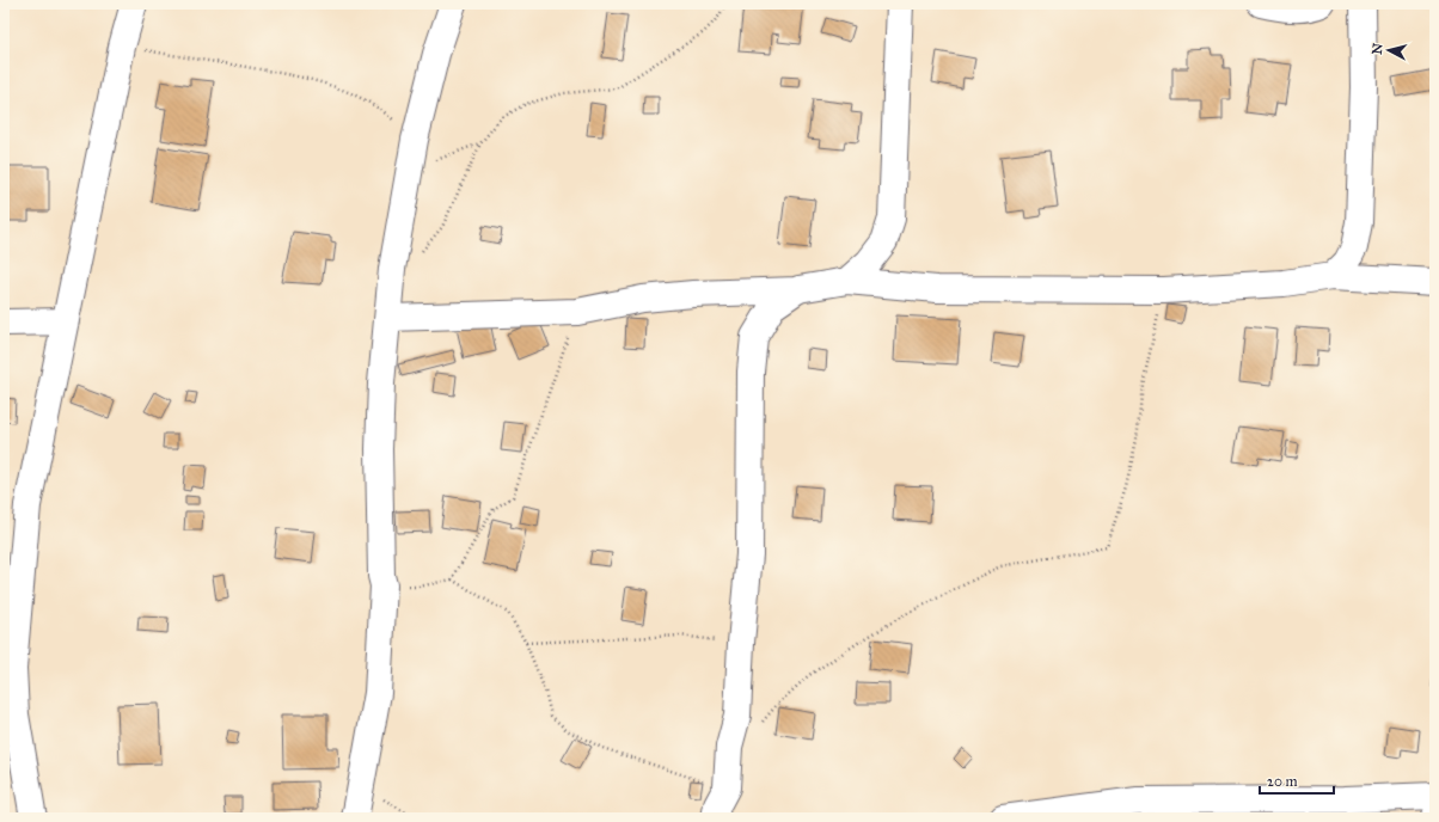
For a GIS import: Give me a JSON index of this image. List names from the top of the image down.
{
  "scale_bar": "20 m",
  "north": "left"
}
